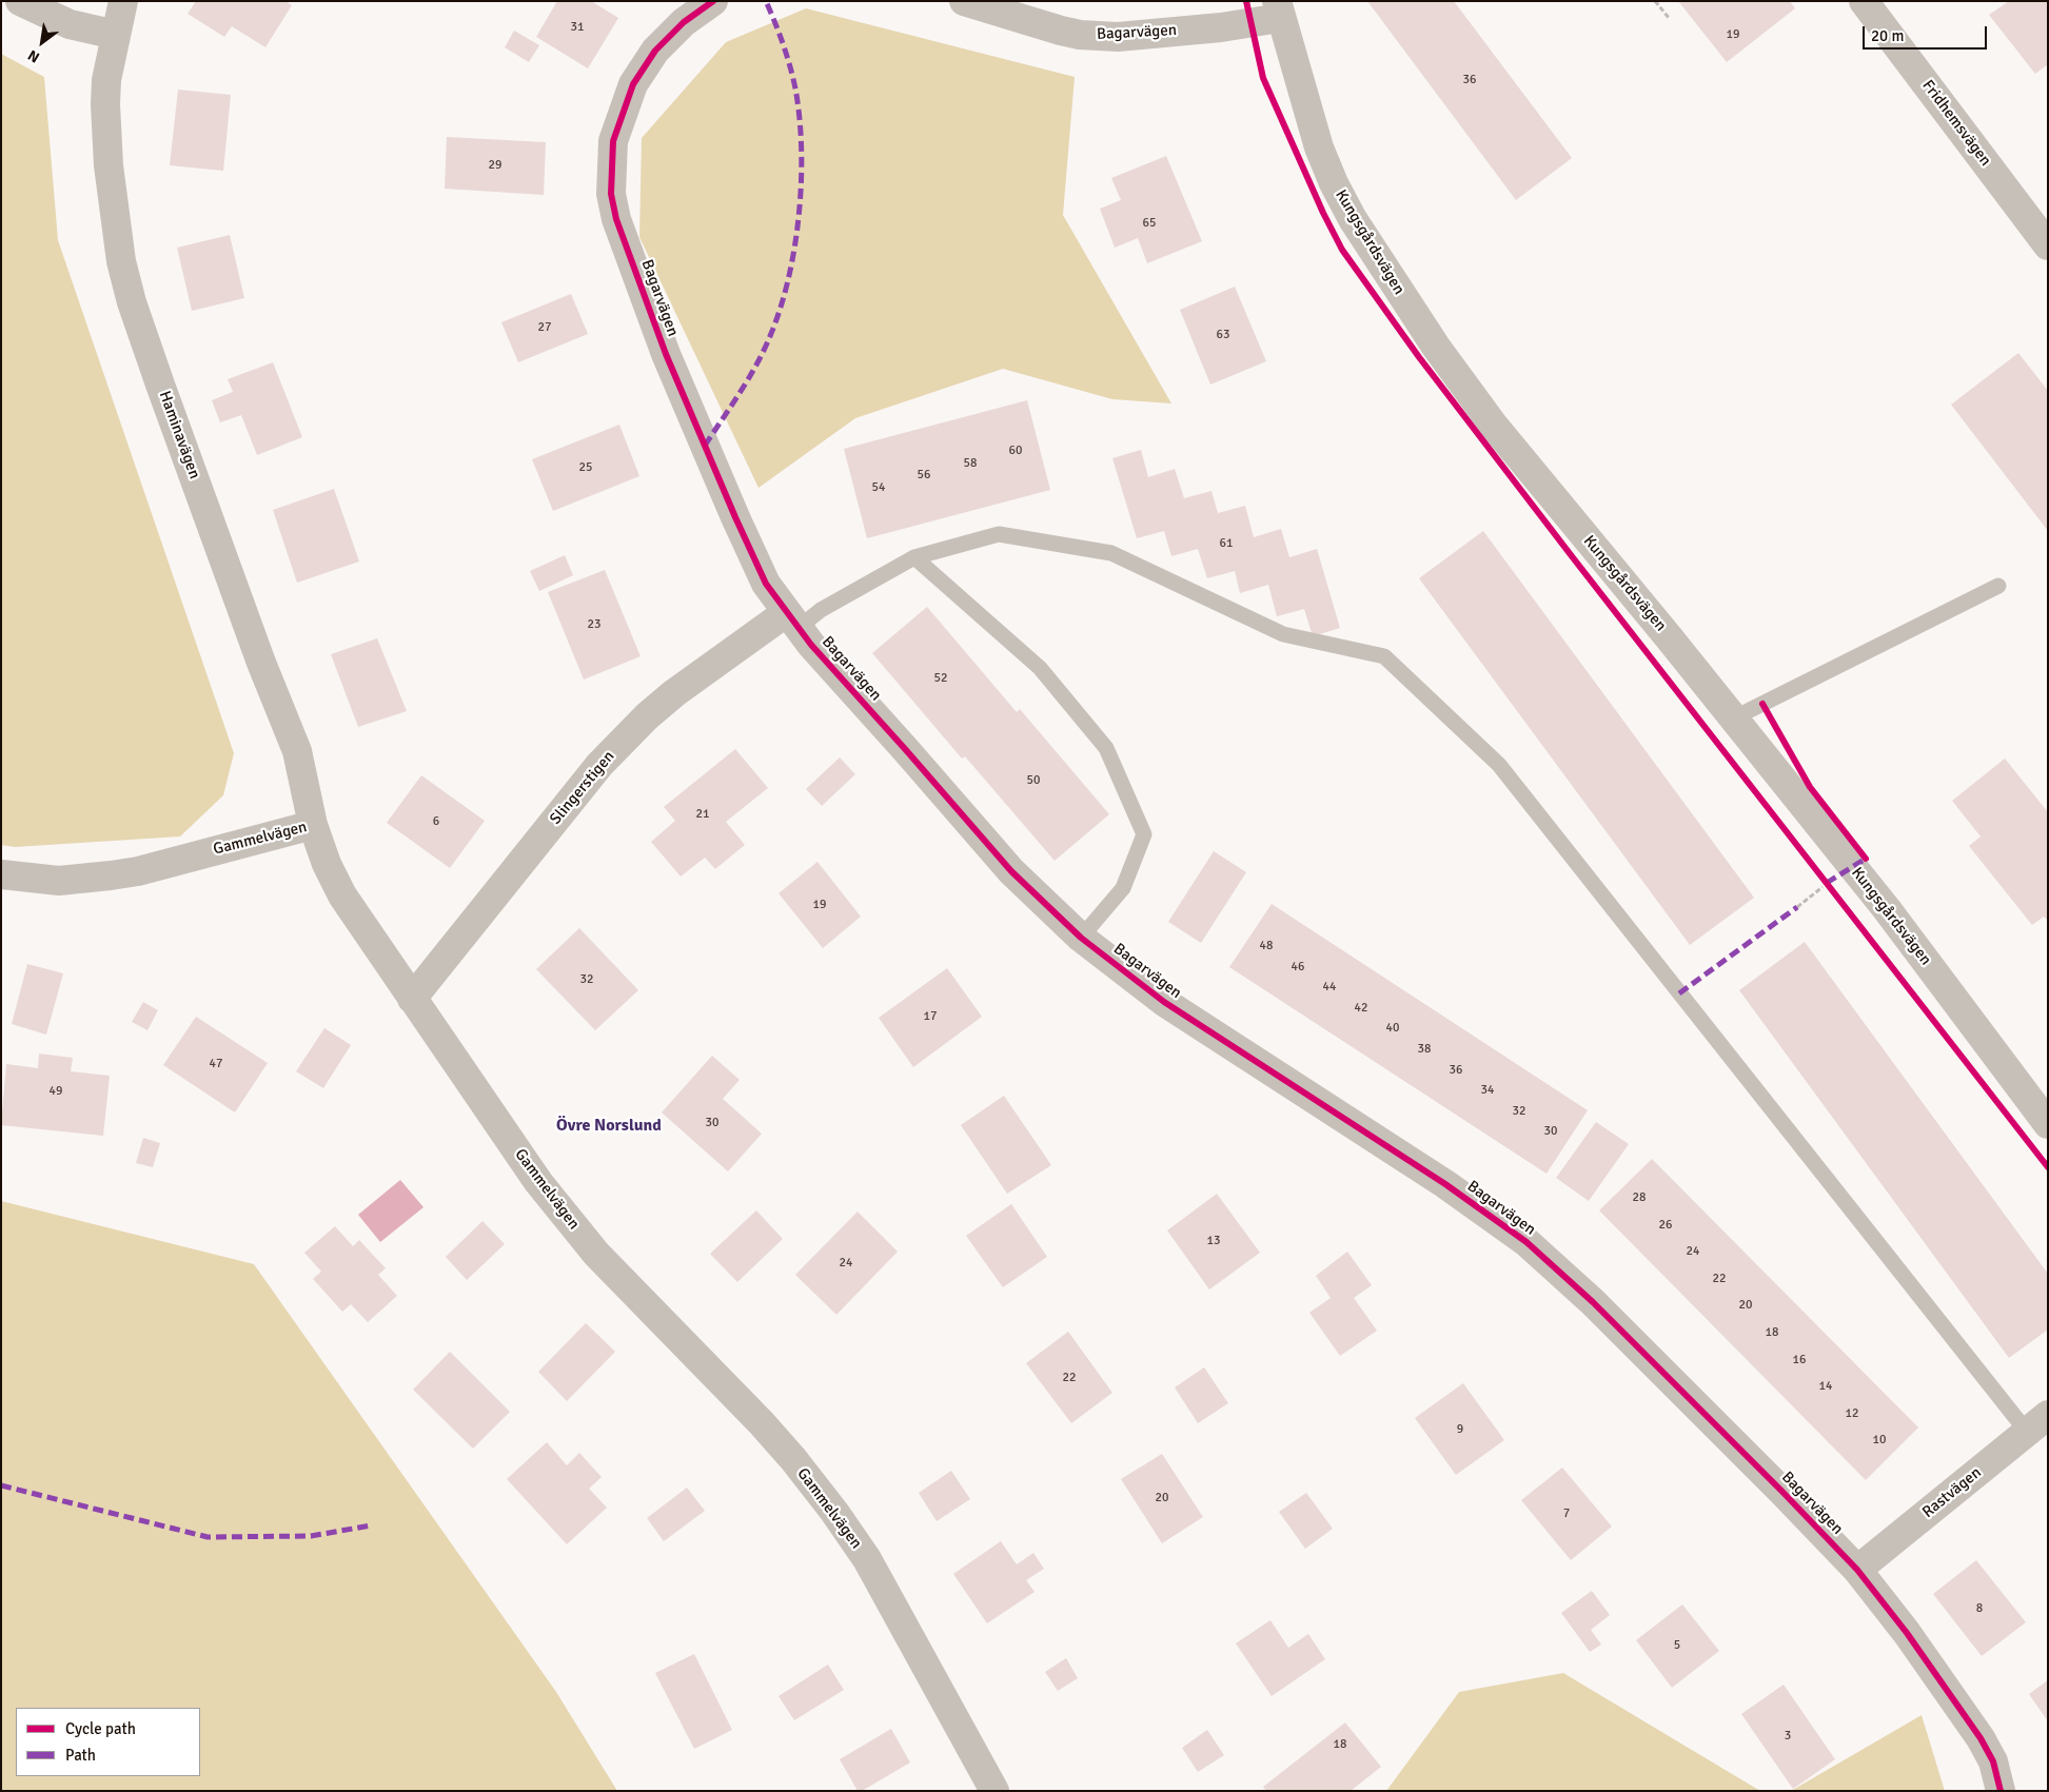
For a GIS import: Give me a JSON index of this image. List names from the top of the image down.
{
  "streets": {
    "street": [
      "Bagarvägen",
      "Fridhemsvägen",
      "Kungsgårdsvägen",
      "Haminavägen",
      "Slingerstigen",
      "Gammelvägen",
      "Rastvägen"
    ]
  },
  "crossings": [
    ["Bagarvägen", "Kungsgårdsvägen"],
    ["Bagarvägen", "Slingerstigen"],
    ["Bagarvägen", "Rastvägen"],
    ["Haminavägen", "Gammelvägen"],
    ["Slingerstigen", "Gammelvägen"]
  ],
  "districts": ["Övre Norslund"],
  "house_numbers": [
    "31",
    "19",
    "36",
    "29",
    "65",
    "27",
    "63",
    "60",
    "58",
    "25",
    "56",
    "54",
    "61",
    "23",
    "52",
    "50",
    "21",
    "6",
    "19",
    "48",
    "46",
    "32",
    "44",
    "42",
    "17",
    "40",
    "38",
    "47",
    "36",
    "34",
    "49",
    "32",
    "30",
    "30",
    "28",
    "26",
    "13",
    "24",
    "24",
    "22",
    "20",
    "18",
    "16",
    "22",
    "14",
    "12",
    "9",
    "10",
    "20",
    "7",
    "8",
    "5",
    "3",
    "18"
  ],
  "legend": ["Cycle path", "Path"],
  "scale_bar": "20 m",
  "north": "bottom left"
}
